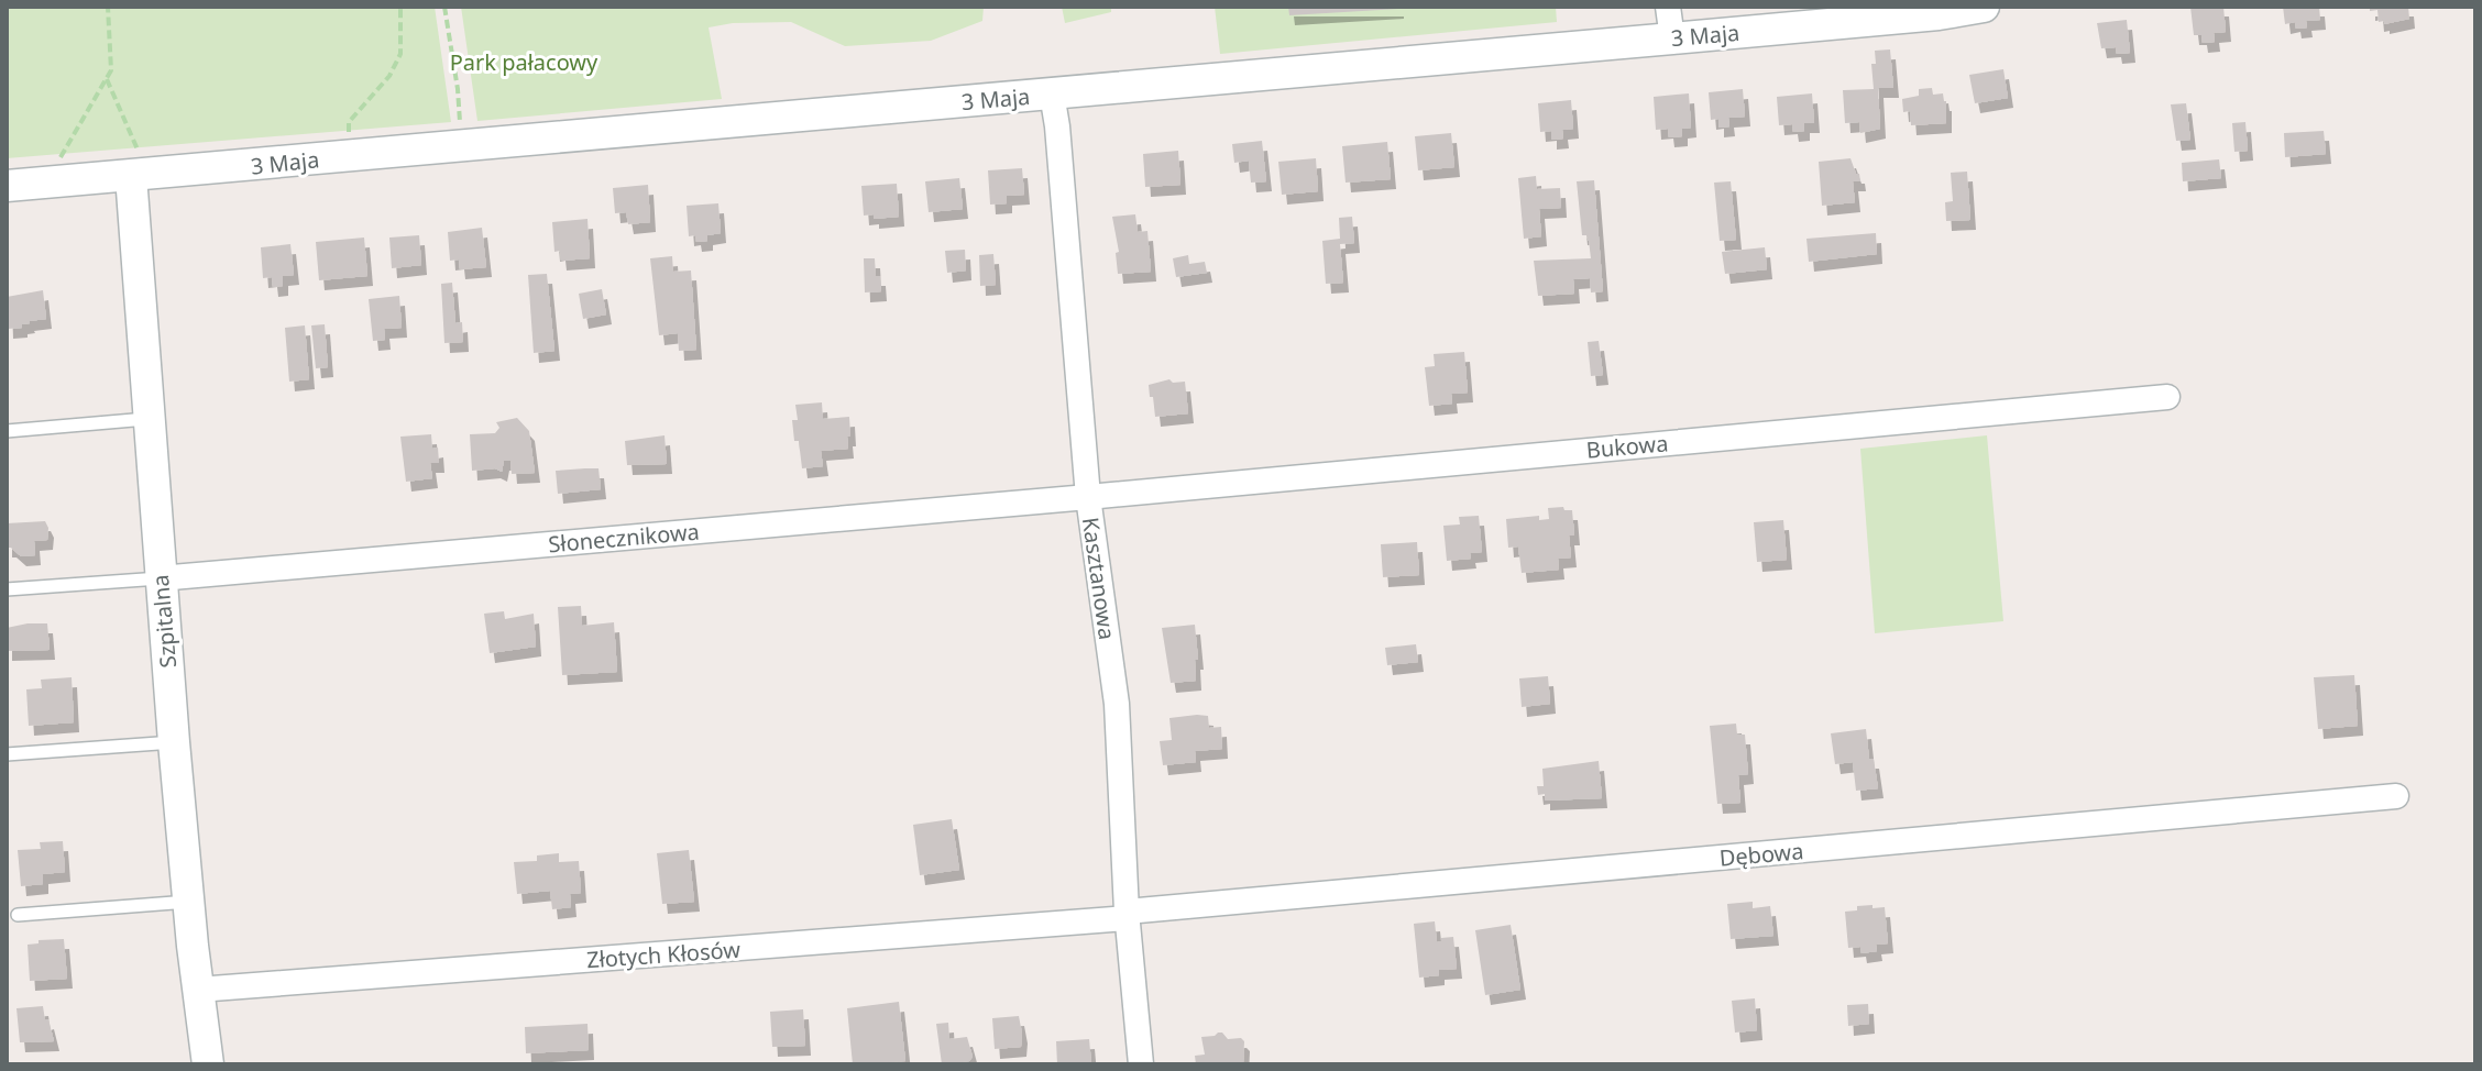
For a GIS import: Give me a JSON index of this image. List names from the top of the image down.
{
  "streets": {
    "street": [
      "3 Maja",
      "Bukowa",
      "Słonecznikowa",
      "Kasztanowa",
      "Szpitalna",
      "Dębowa",
      "Złotych Kłosów"
    ]
  },
  "crossings": [
    ["3 Maja", "Kasztanowa"],
    ["3 Maja", "Szpitalna"],
    ["Bukowa", "Słonecznikowa"],
    ["Bukowa", "Kasztanowa"],
    ["Słonecznikowa", "Kasztanowa"],
    ["Słonecznikowa", "Szpitalna"],
    ["Kasztanowa", "Dębowa"],
    ["Kasztanowa", "Złotych Kłosów"],
    ["Szpitalna", "Złotych Kłosów"],
    ["Dębowa", "Złotych Kłosów"]
  ],
  "parks": ["Park pałacowy"]
}
